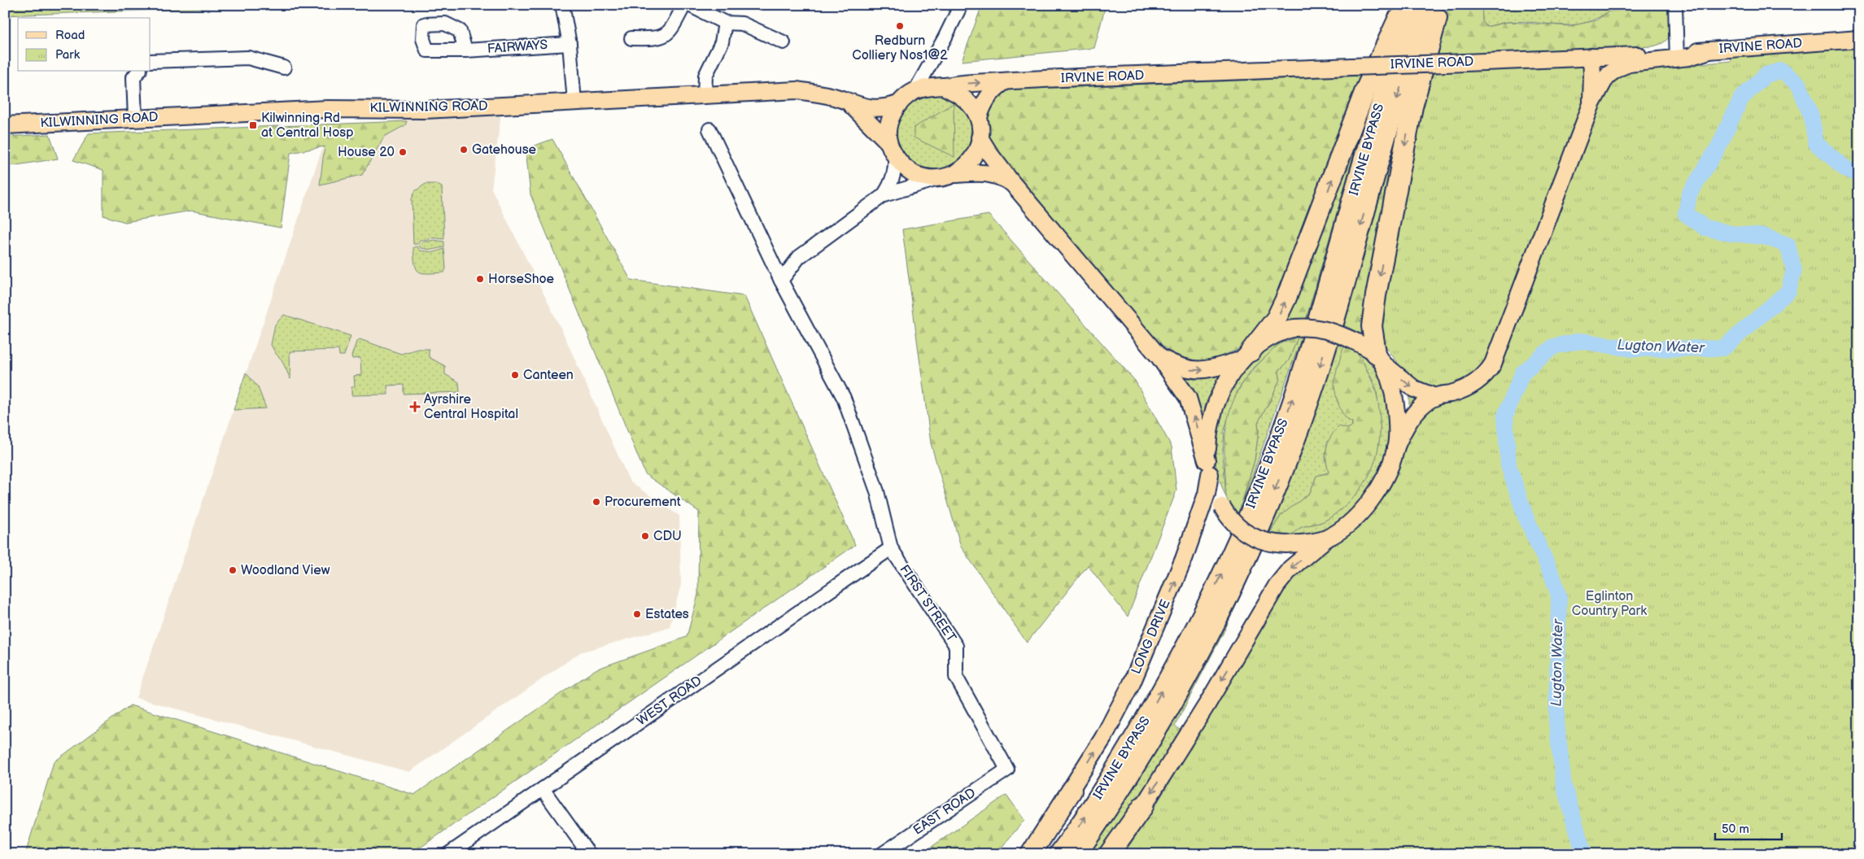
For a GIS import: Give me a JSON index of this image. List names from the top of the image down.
{
  "streets": {
    "highway": ["IRVINE BYPASS"],
    "main road": ["IRVINE ROAD", "KILWINNING ROAD", "LONG DRIVE"],
    "street": [
      "FAIRWAYS",
      "FIRST STREET",
      "WEST ROAD",
      "EAST ROAD"
    ]
  },
  "crossings": [
    ["IRVINE ROAD", "KILWINNING ROAD"],
    ["FIRST STREET", "WEST ROAD"],
    ["FIRST STREET", "EAST ROAD"]
  ],
  "water": ["Lugton Water"],
  "parks": ["Eglinton Country Park"],
  "places": {
    "other": [
      "Redburn Colliery Nos1@2",
      "Gatehouse",
      "House 20",
      "HorseShoe",
      "Canteen",
      "Procurement",
      "CDU",
      "Woodland View",
      "Estates"
    ],
    "transit": ["Kilwinning Rd at Central Hosp"],
    "health": ["Ayrshire Central Hospital"]
  },
  "legend": ["Road", "Park"],
  "scale_bar": "50 m"
}
